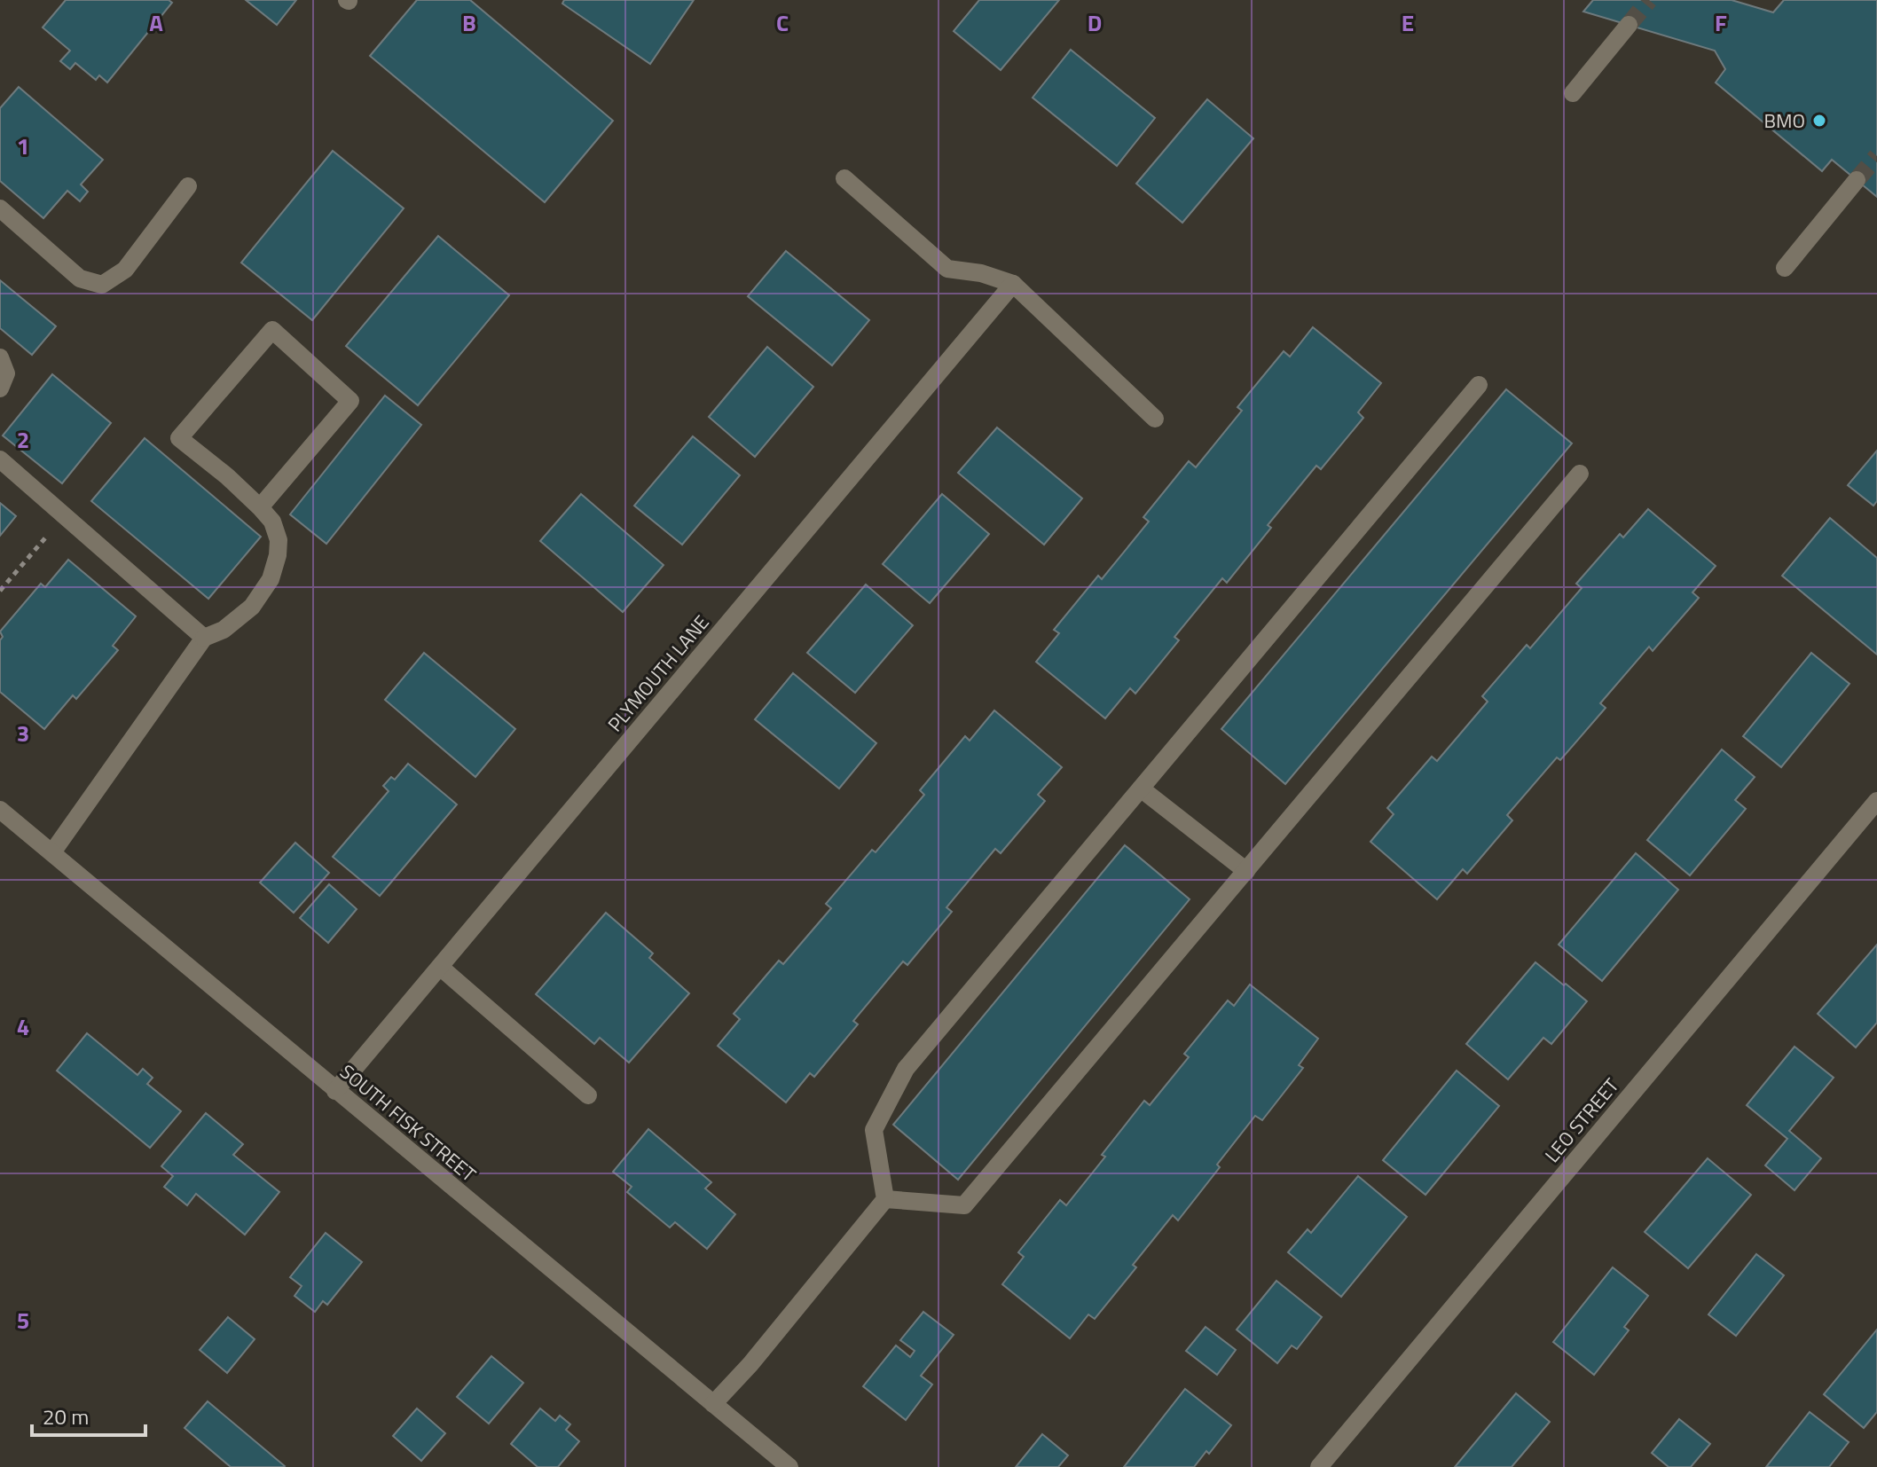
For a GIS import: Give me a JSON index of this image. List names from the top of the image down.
{
  "streets": {
    "street": ["PLYMOUTH LANE", "LEO STREET", "SOUTH FISK STREET"]
  },
  "crossings": [
    ["PLYMOUTH LANE", "SOUTH FISK STREET"]
  ],
  "places": ["BMO"],
  "scale_bar": "20 m",
  "grid": {
    "columns": [
      "A",
      "B",
      "C",
      "D",
      "E",
      "F"
    ],
    "rows": [
      "1",
      "2",
      "3",
      "4",
      "5"
    ]
  }
}
